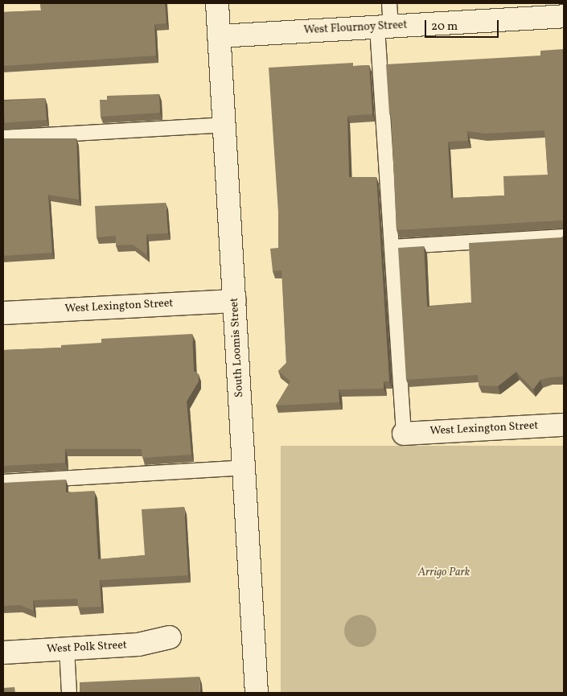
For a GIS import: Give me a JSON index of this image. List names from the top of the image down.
{
  "streets": {
    "street": [
      "West Flournoy Street",
      "West Lexington Street",
      "South Loomis Street",
      "West Polk Street"
    ]
  },
  "crossings": [
    ["West Flournoy Street", "South Loomis Street"],
    ["West Lexington Street", "South Loomis Street"]
  ],
  "parks": ["Arrigo Park"],
  "scale_bar": "20 m"
}
